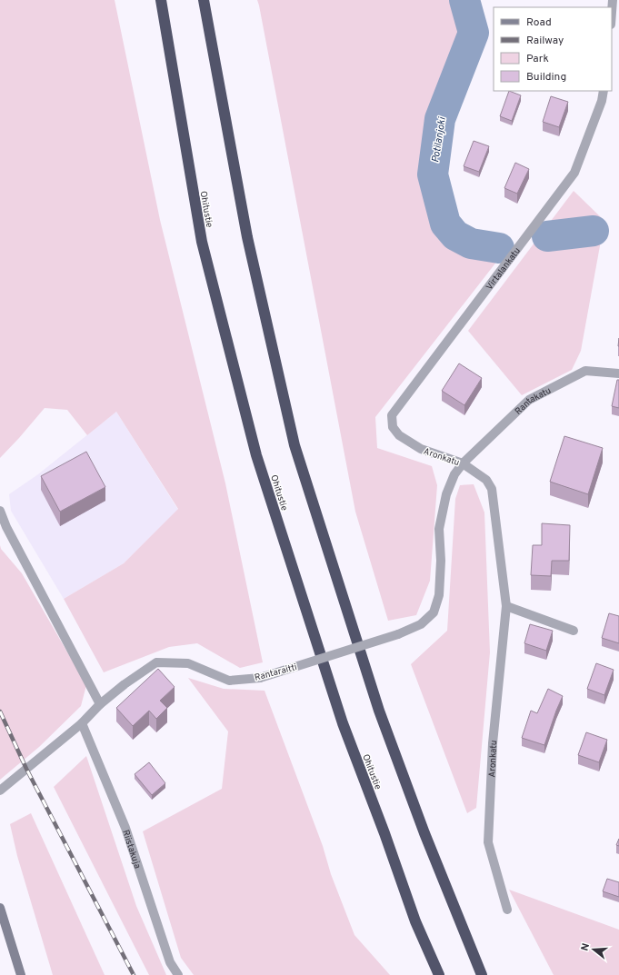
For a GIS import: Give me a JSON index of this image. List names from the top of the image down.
{
  "streets": {
    "highway": ["Ohitustie"],
    "street": [
      "Virtalankatu",
      "Rantakatu",
      "Aronkatu",
      "Rantaraitti",
      "Riistakuja"
    ]
  },
  "crossings": [
    ["Virtalankatu", "Aronkatu"],
    ["Rantakatu", "Aronkatu"],
    ["Rantakatu", "Rantaraitti"],
    ["Aronkatu", "Rantaraitti"],
    ["Rantaraitti", "Riistakuja"]
  ],
  "water": ["Potilanjoki"],
  "legend": [
    "Road",
    "Railway",
    "Park",
    "Building"
  ],
  "north": "left"
}
